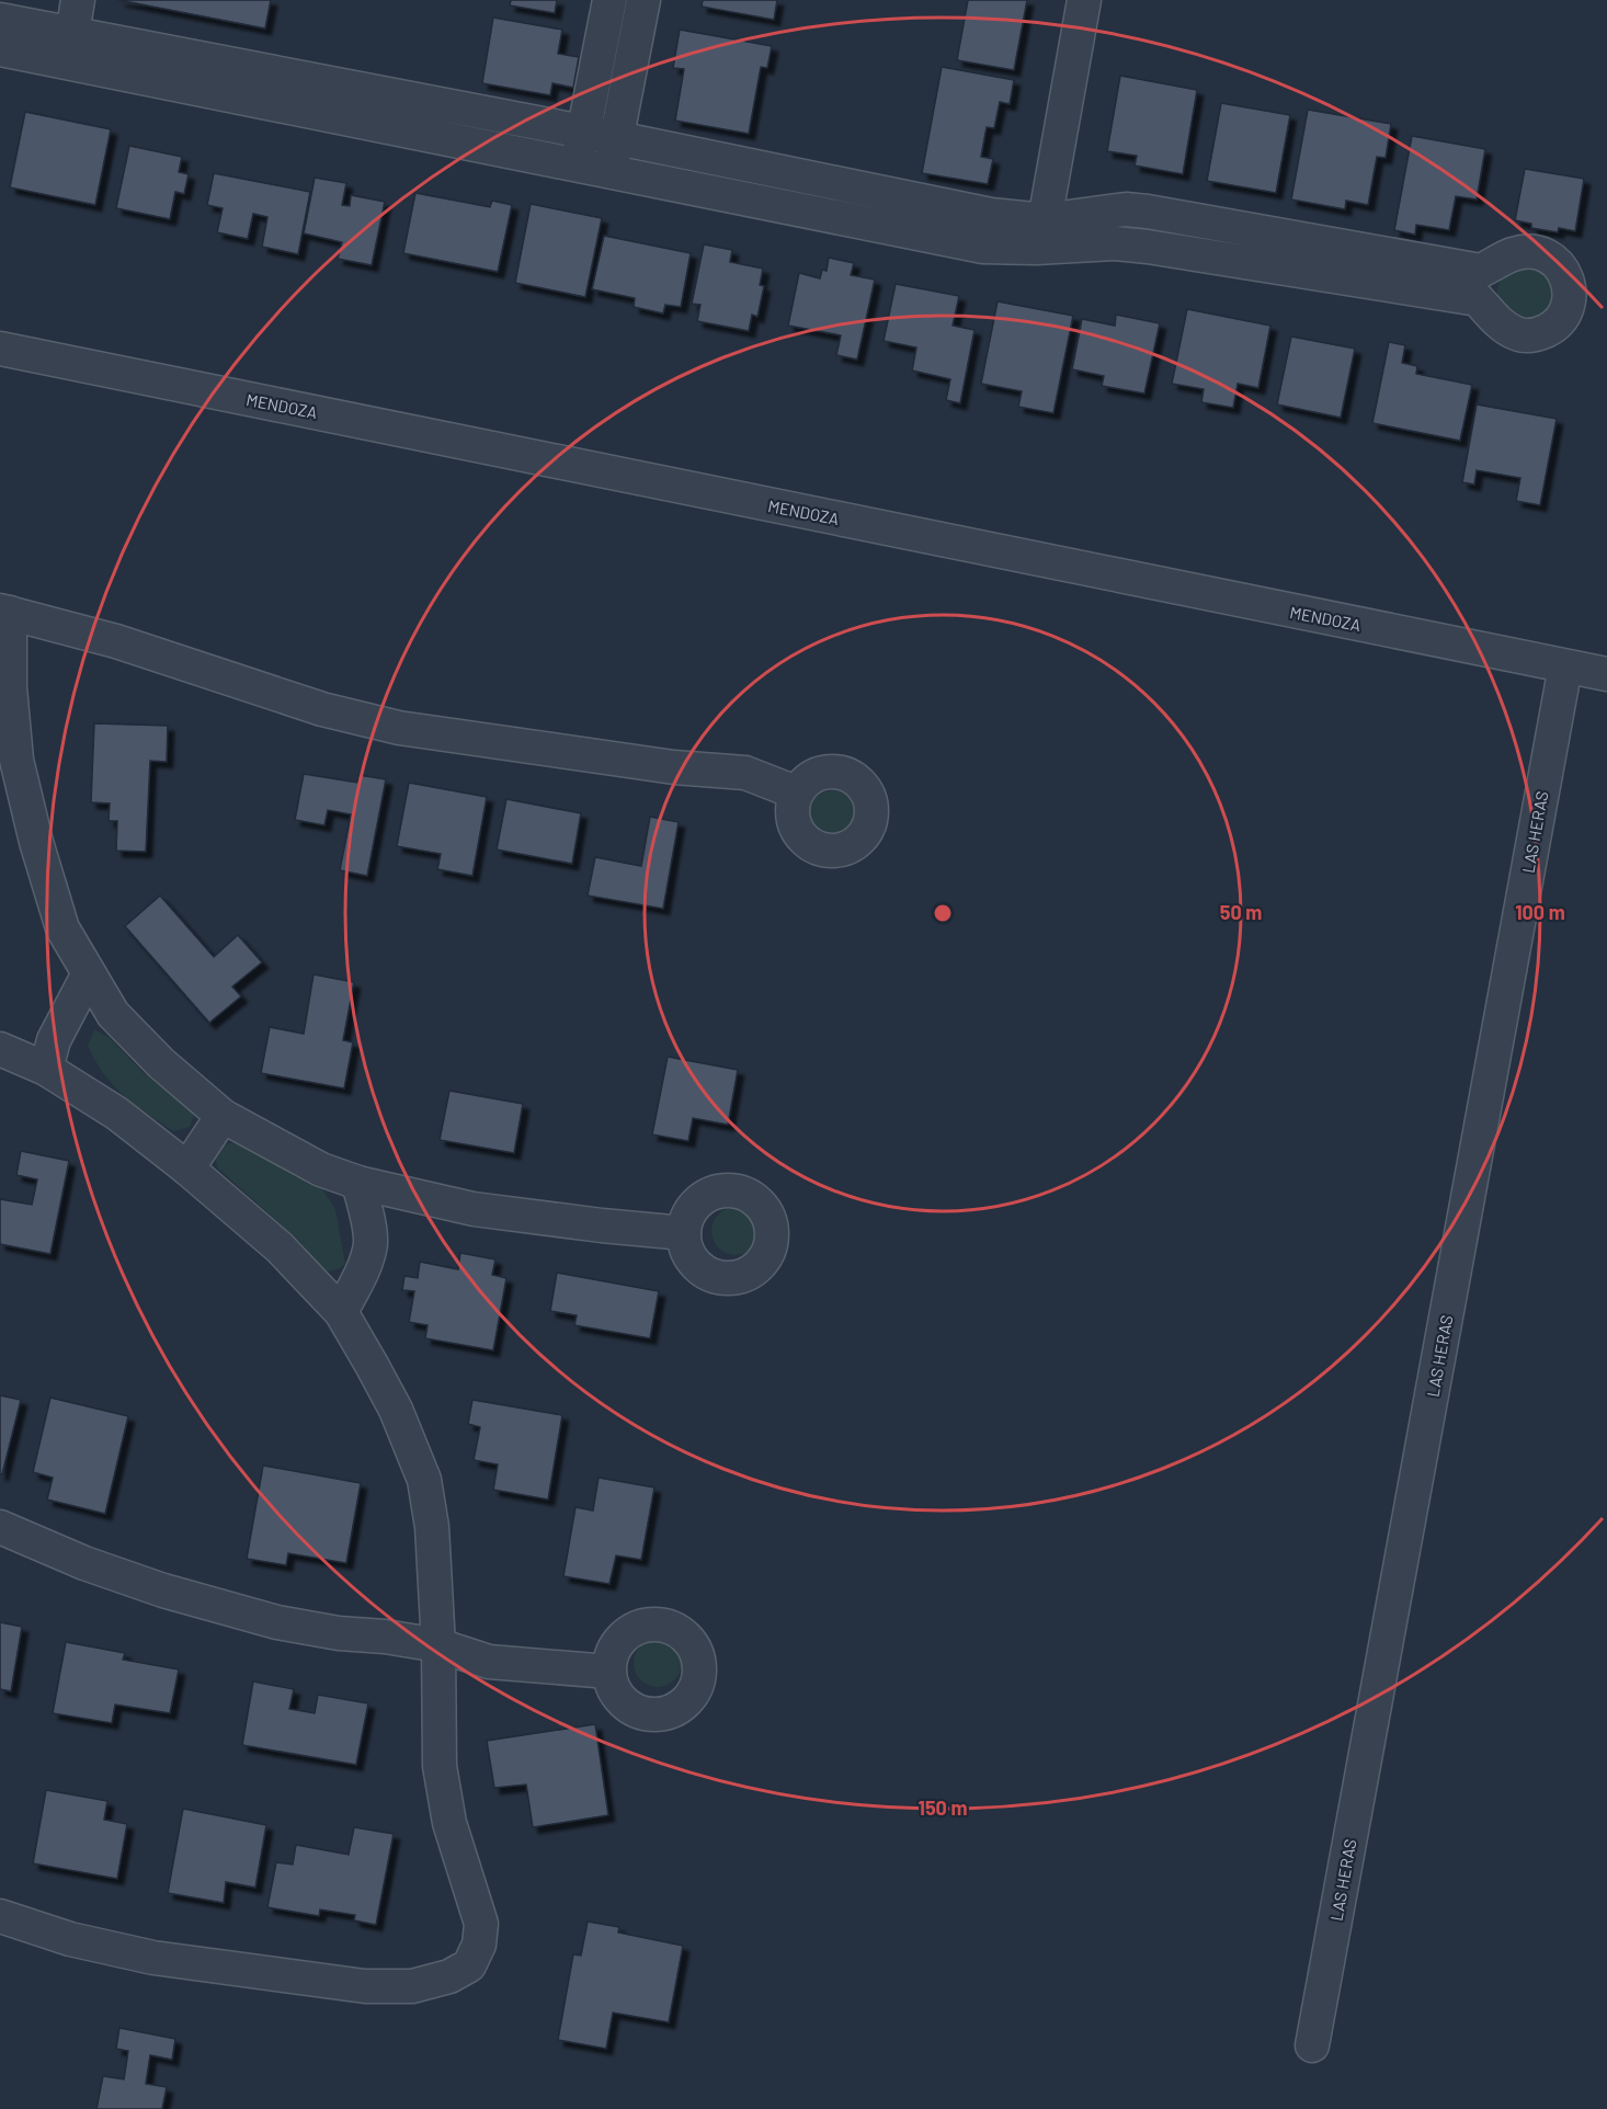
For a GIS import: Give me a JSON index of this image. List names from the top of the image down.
{
  "streets": {
    "street": ["MENDOZA", "LAS HERAS"]
  },
  "crossings": [
    ["MENDOZA", "LAS HERAS"]
  ],
  "rings": ["50 m", "100 m", "150 m"]
}
